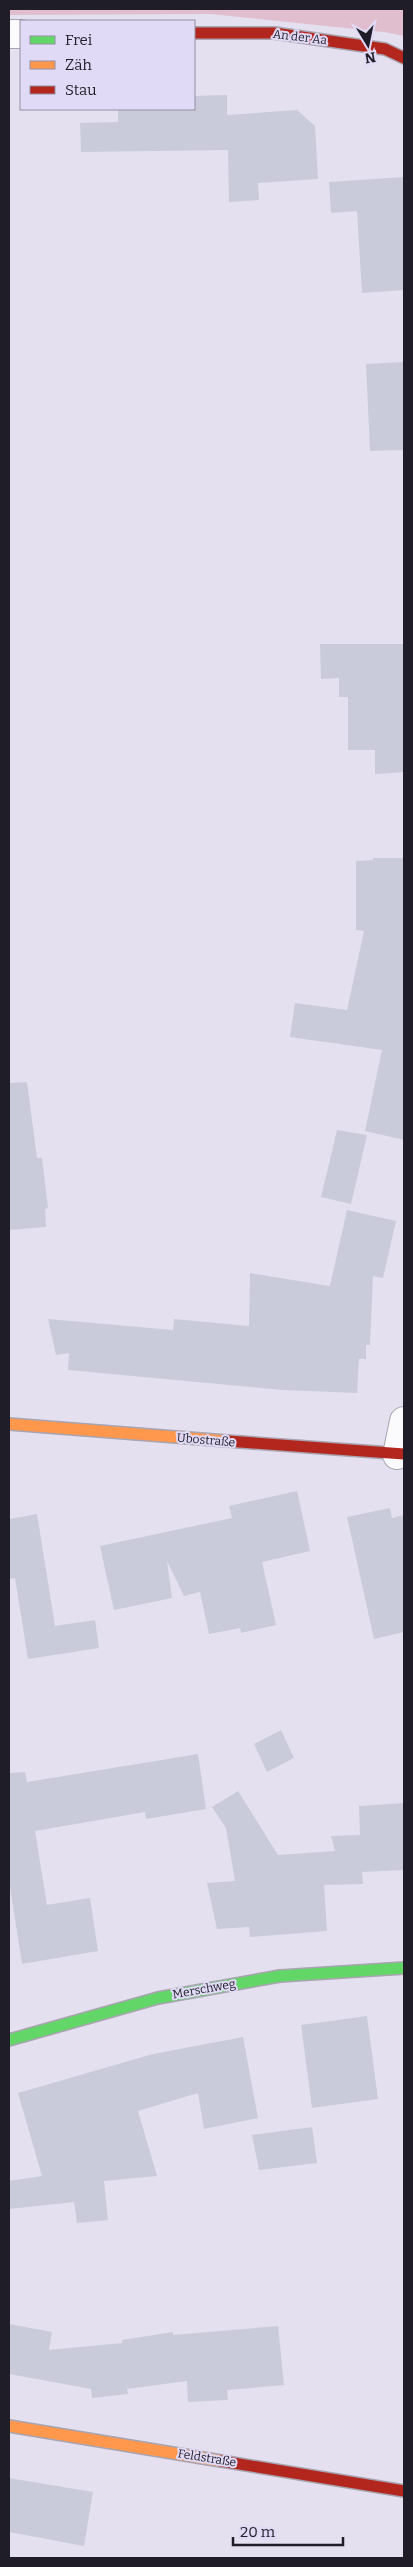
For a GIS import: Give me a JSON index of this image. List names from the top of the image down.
{
  "streets": {
    "street": [
      "An der Aa",
      "Ubostraße",
      "Merschweg",
      "Feldstraße"
    ]
  },
  "legend": ["Frei", "Zäh", "Stau"],
  "scale_bar": "20 m",
  "north": "bottom"
}
